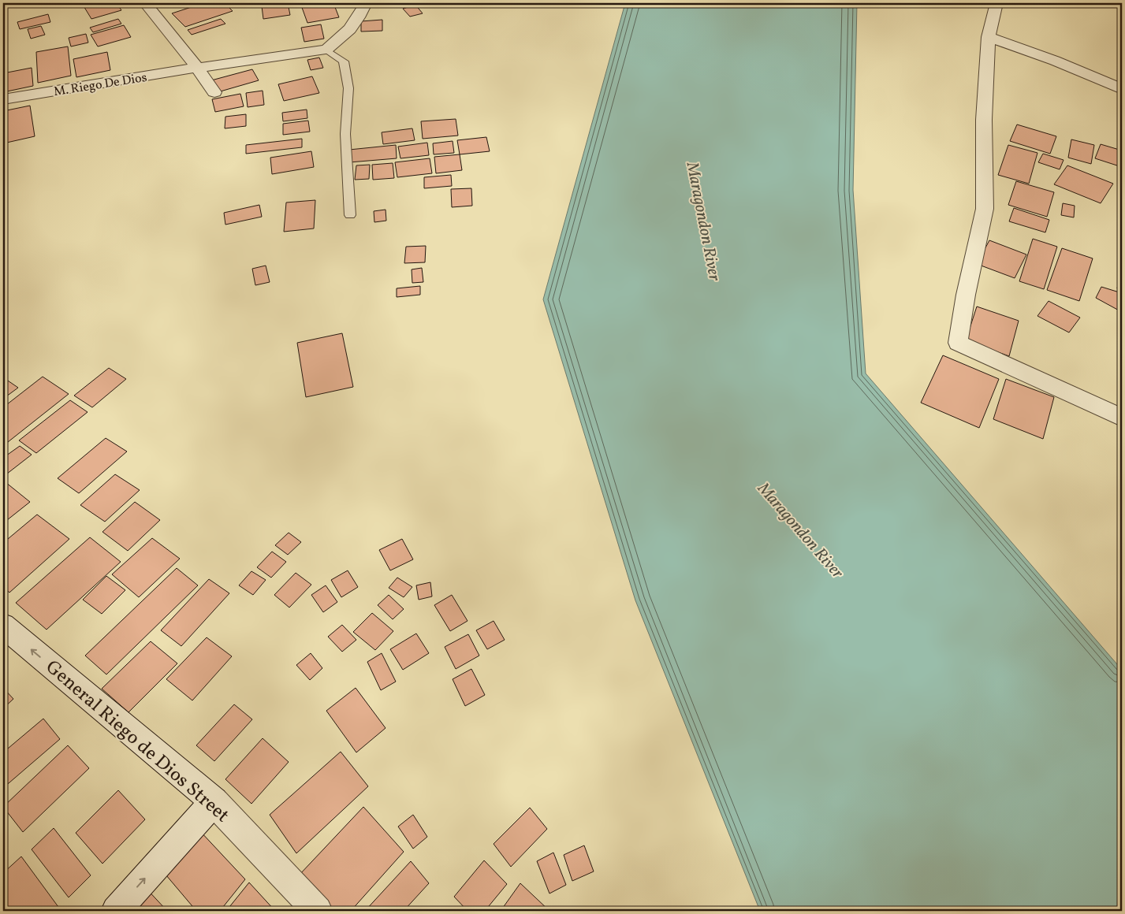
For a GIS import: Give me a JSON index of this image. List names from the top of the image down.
{
  "streets": {
    "street": ["M. Riego De Dios", "General Riego de Dios Street"]
  },
  "one_way": ["General Riego de Dios Street"],
  "water": ["Maragondon River"]
}
